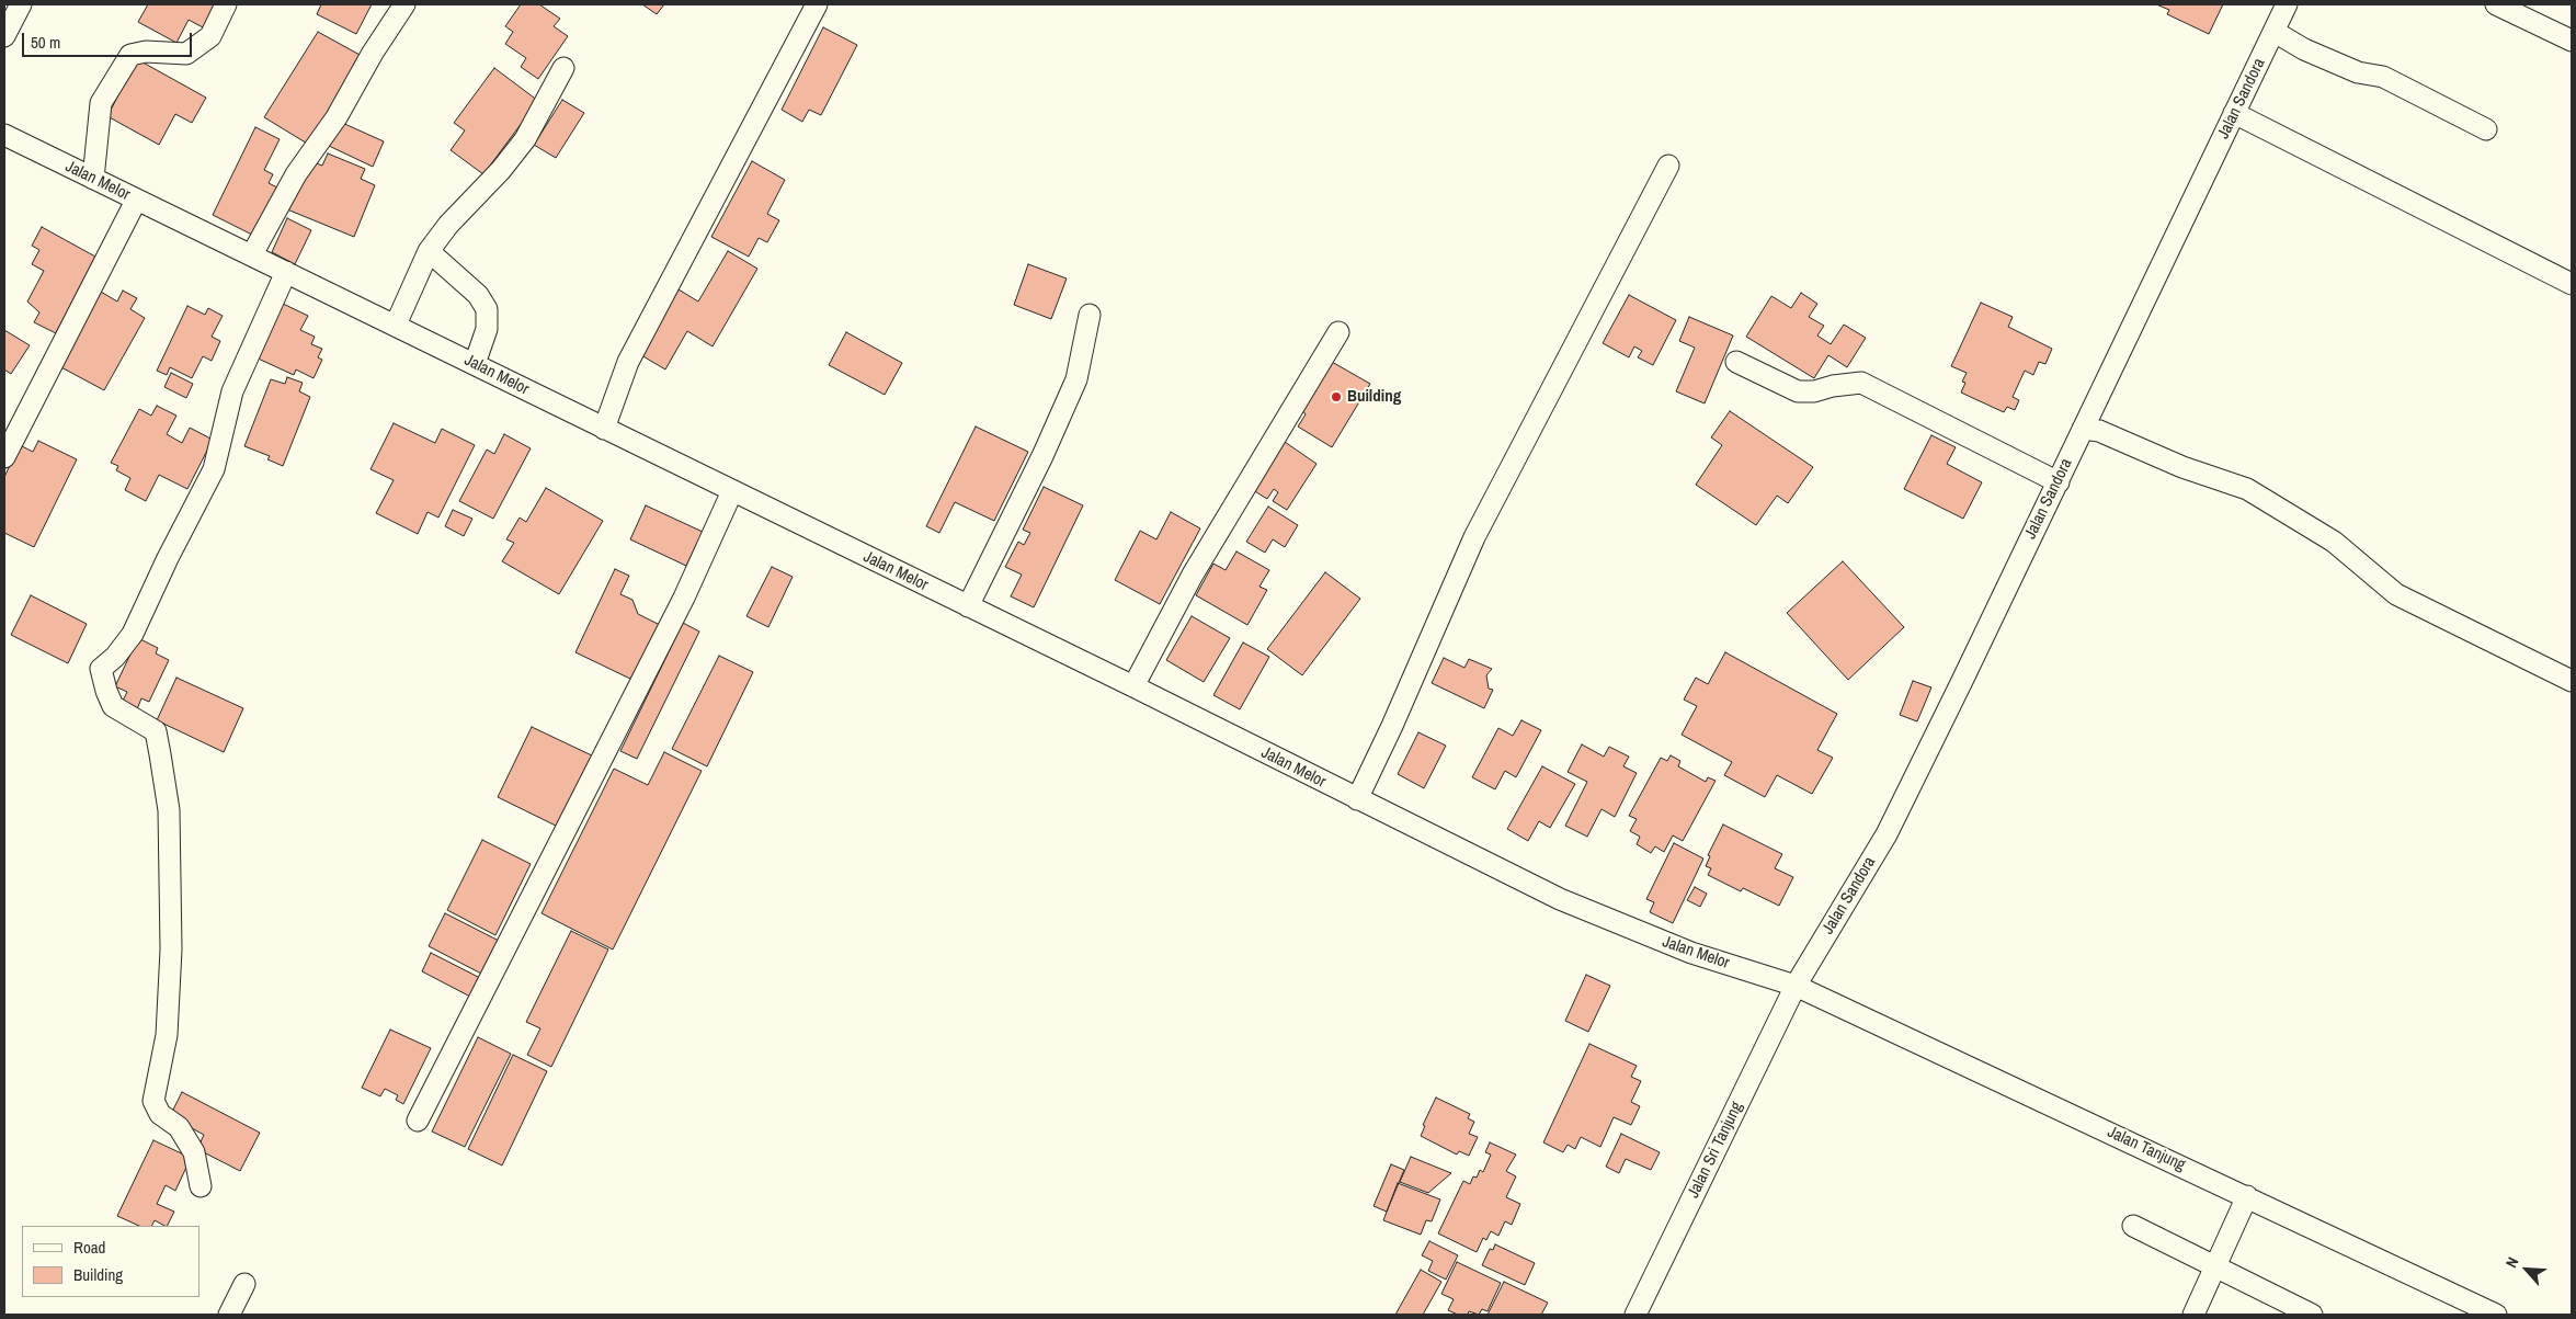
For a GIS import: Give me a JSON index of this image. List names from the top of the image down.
{
  "streets": {
    "street": [
      "Jalan Sandora",
      "Jalan Melor",
      "Jalan Tanjung",
      "Jalan Sri Tanjung"
    ]
  },
  "crossings": [
    ["Jalan Sandora", "Jalan Melor"],
    ["Jalan Sandora", "Jalan Tanjung"],
    ["Jalan Sandora", "Jalan Sri Tanjung"],
    ["Jalan Melor", "Jalan Tanjung"],
    ["Jalan Melor", "Jalan Sri Tanjung"],
    ["Jalan Tanjung", "Jalan Sri Tanjung"]
  ],
  "places": ["Building"],
  "legend": ["Road", "Building"],
  "scale_bar": "50 m",
  "north": "top left"
}
